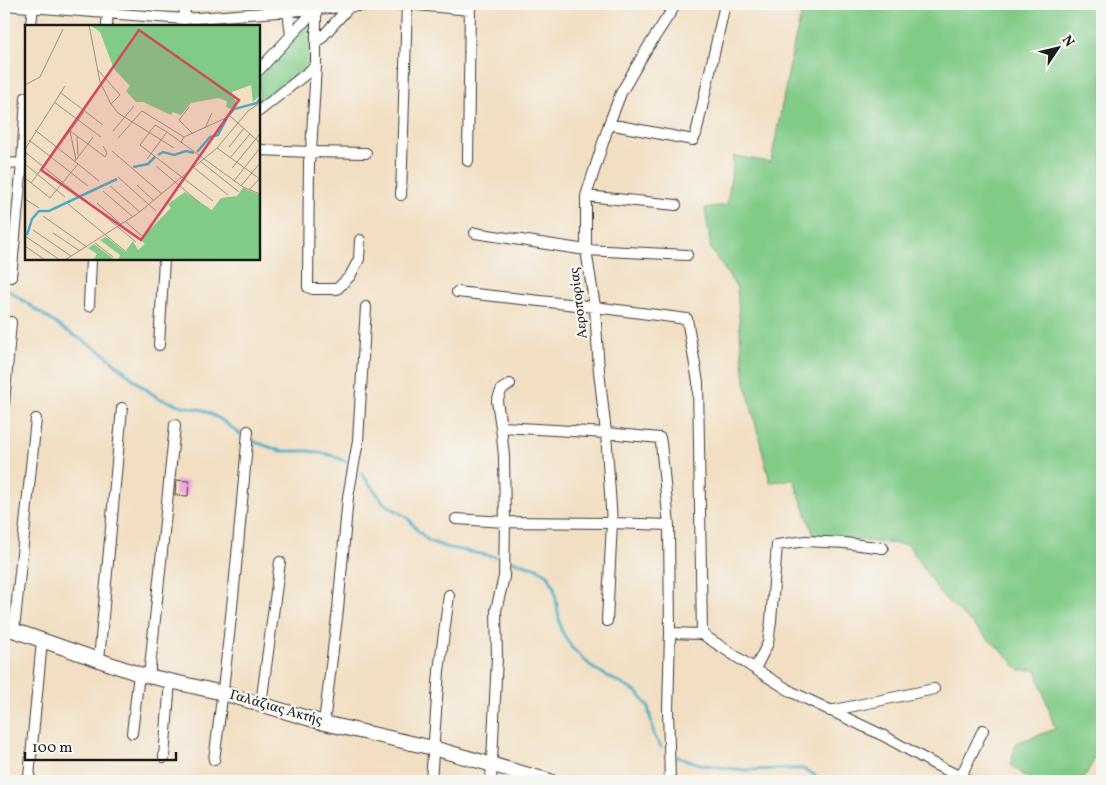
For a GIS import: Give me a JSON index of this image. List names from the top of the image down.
{
  "streets": {
    "street": ["Αεροπορίας", "Γαλάζιας Ακτής"]
  },
  "scale_bar": "100 m",
  "north": "top right"
}
